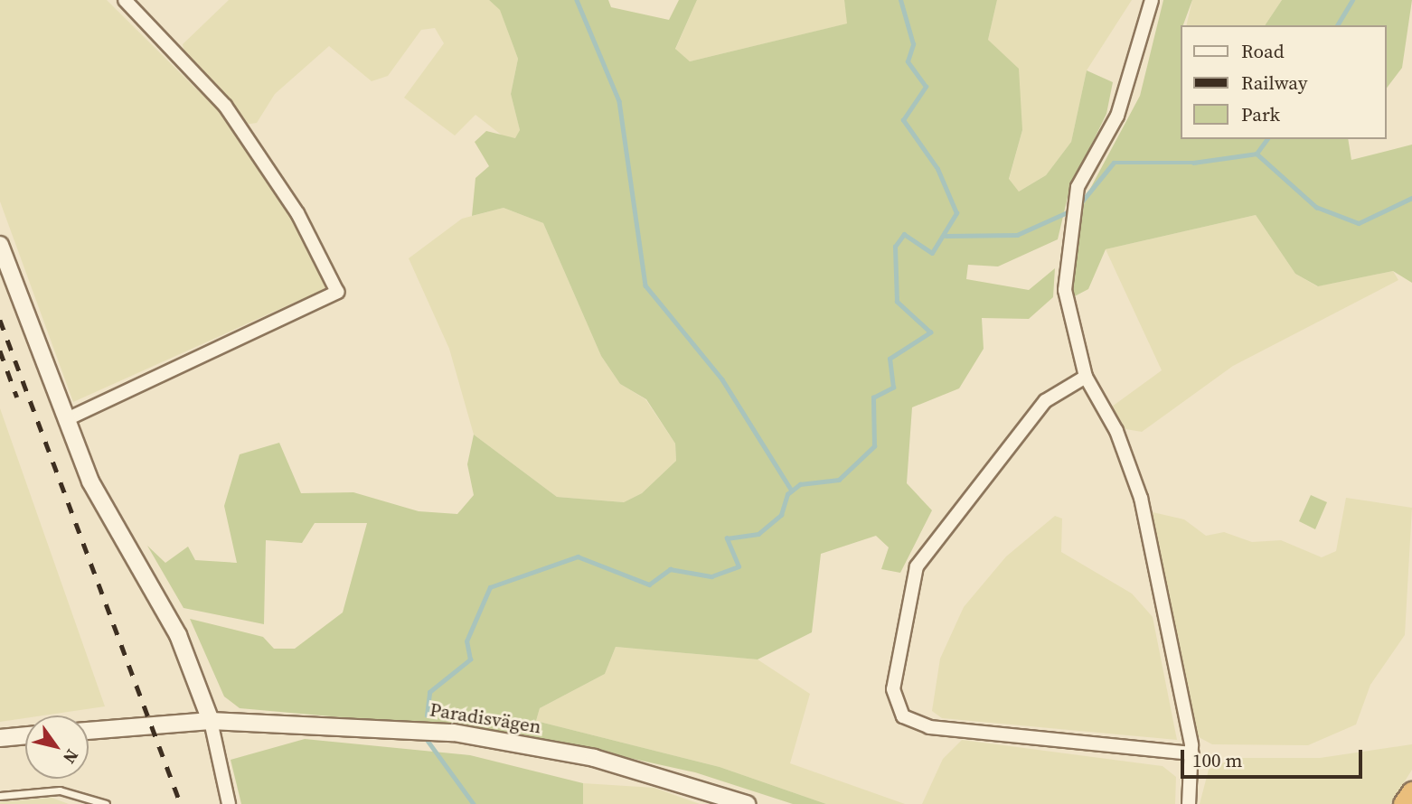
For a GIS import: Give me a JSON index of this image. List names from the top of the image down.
{
  "streets": {
    "street": ["Paradisvägen"]
  },
  "legend": ["Road", "Railway", "Park"],
  "scale_bar": "100 m",
  "north": "bottom right"
}
